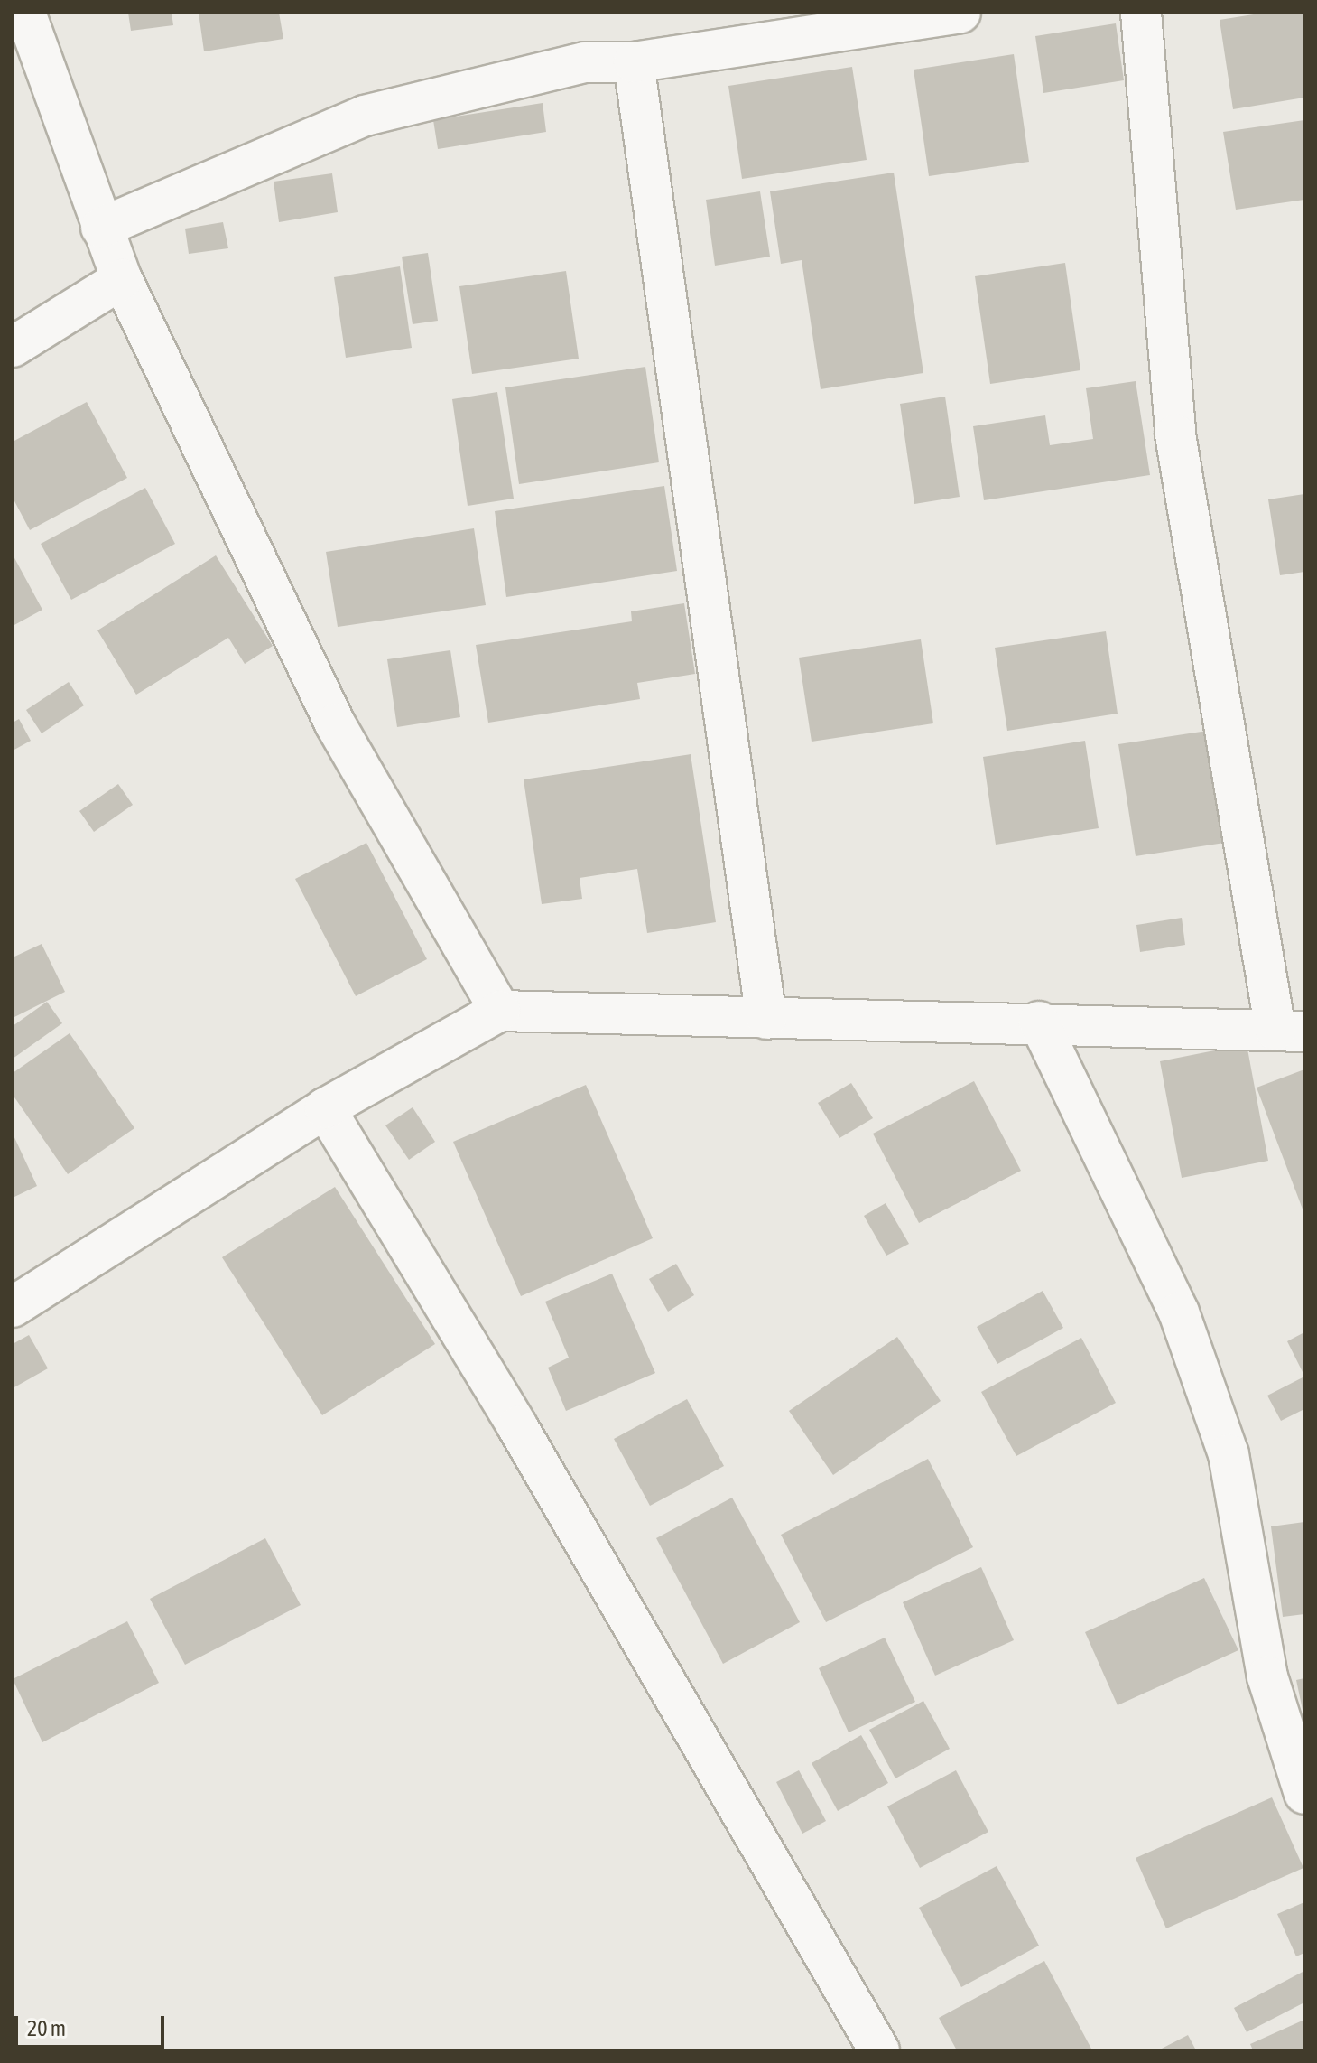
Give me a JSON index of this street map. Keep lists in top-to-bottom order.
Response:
{
  "scale_bar": "20 m"
}
